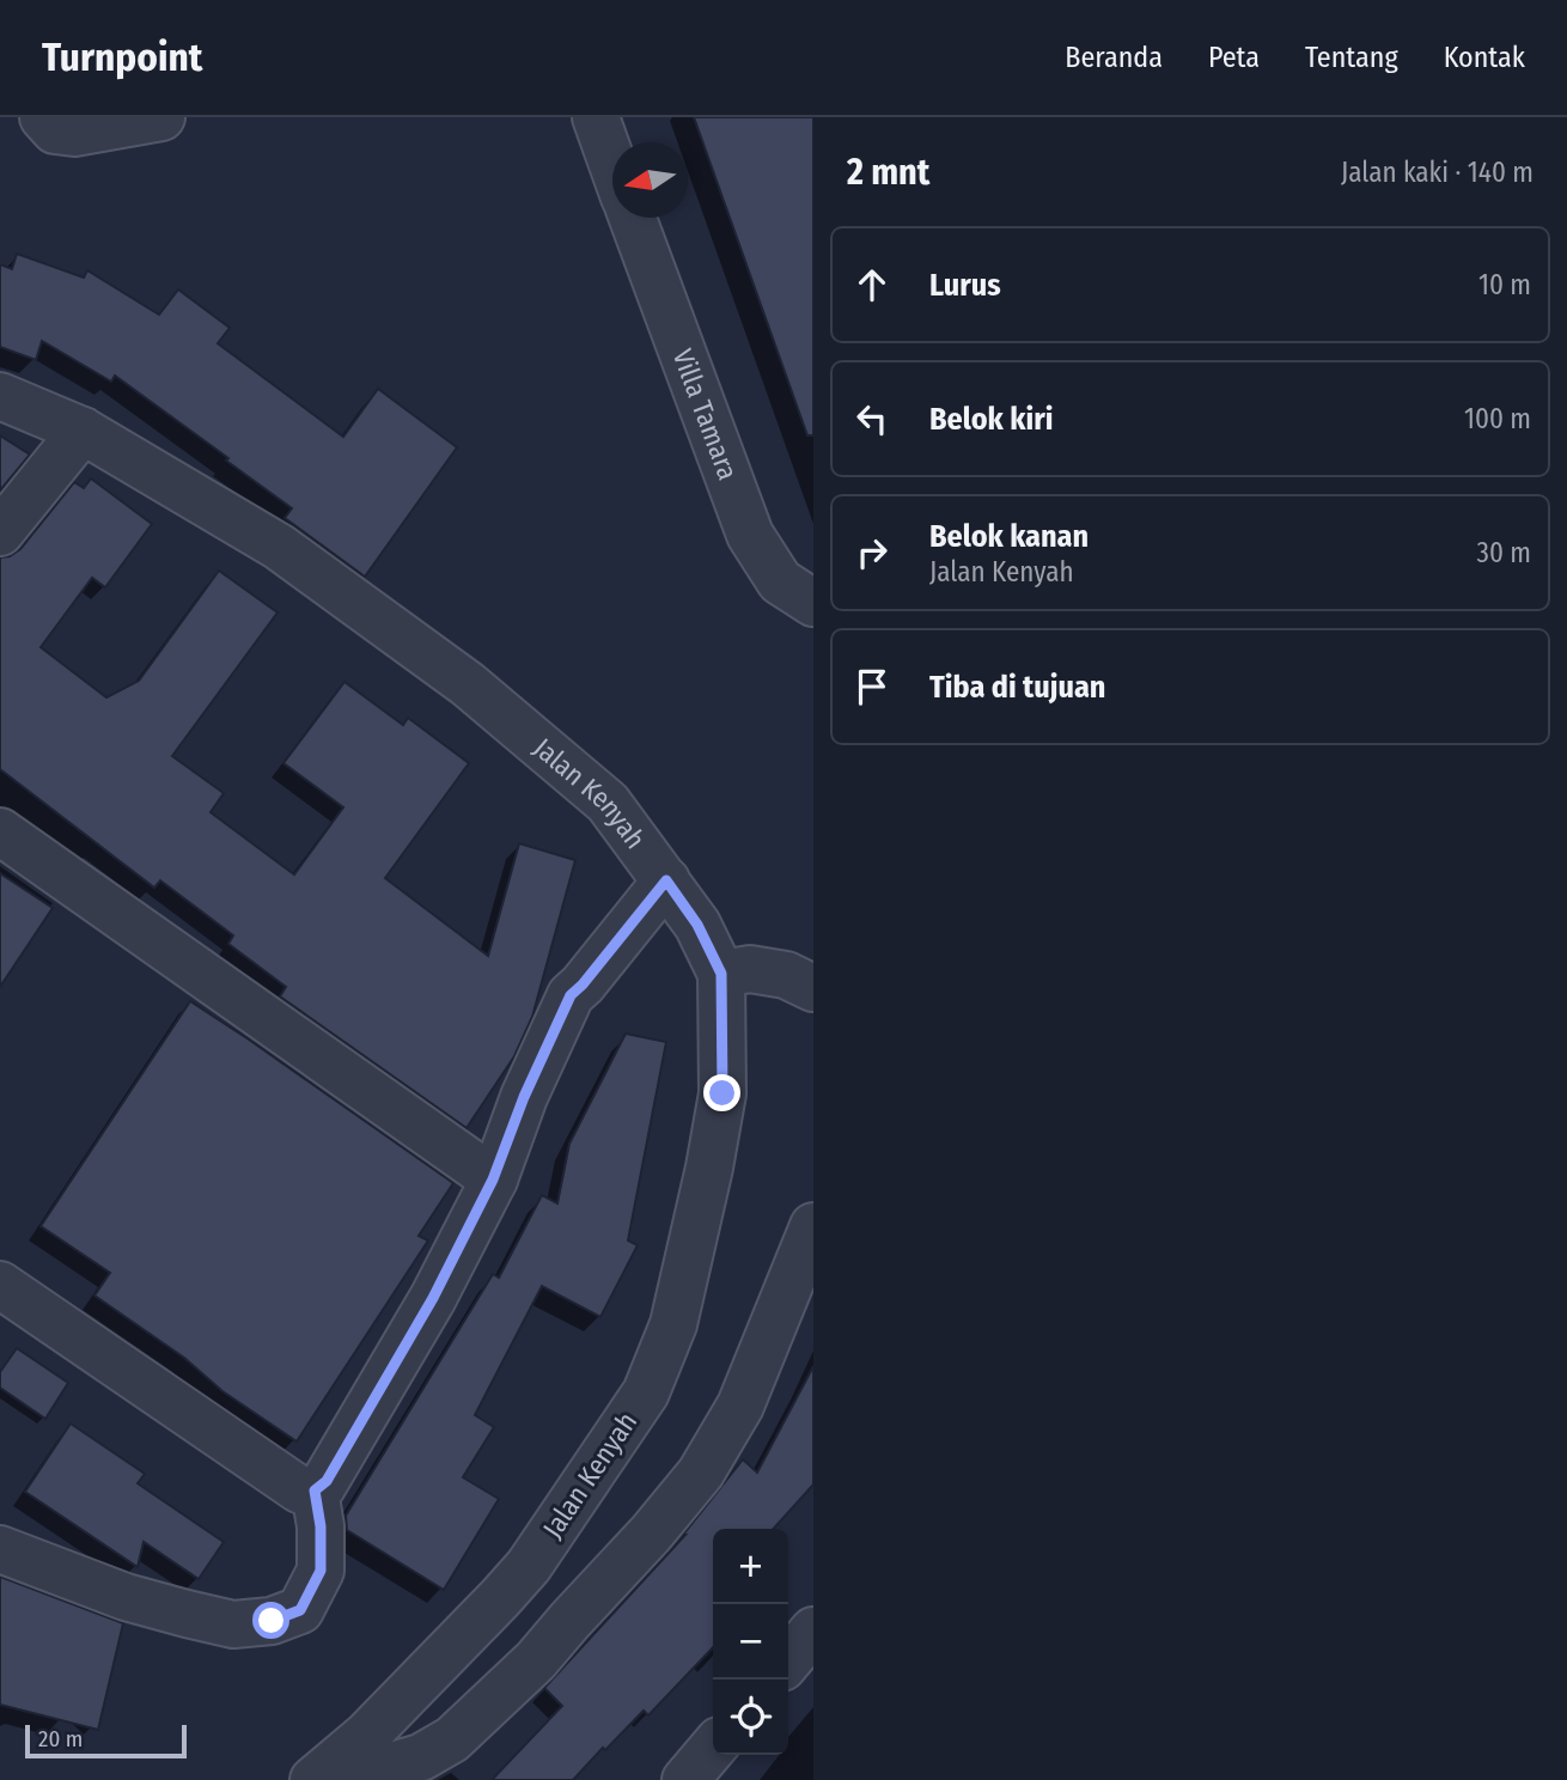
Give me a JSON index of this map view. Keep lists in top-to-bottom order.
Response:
{
  "streets": {
    "street": ["Villa Tamara", "Jalan Kenyah"]
  },
  "scale_bar": "20 m",
  "north": "left",
  "page": {
    "header": "Turnpoint",
    "nav": [
      "Beranda",
      "Peta",
      "Tentang",
      "Kontak"
    ],
    "heading": ["2 mnt", "Jalan kaki · 140 m"],
    "list": [
      ["Lurus", "10 m"],
      ["Belok kiri", "100 m"],
      ["Belok kanan", "Jalan Kenyah", "30 m"],
      "Tiba di tujuan"
    ],
    "map_buttons": ["+", "−"],
    "scale": "20 m"
  }
}
